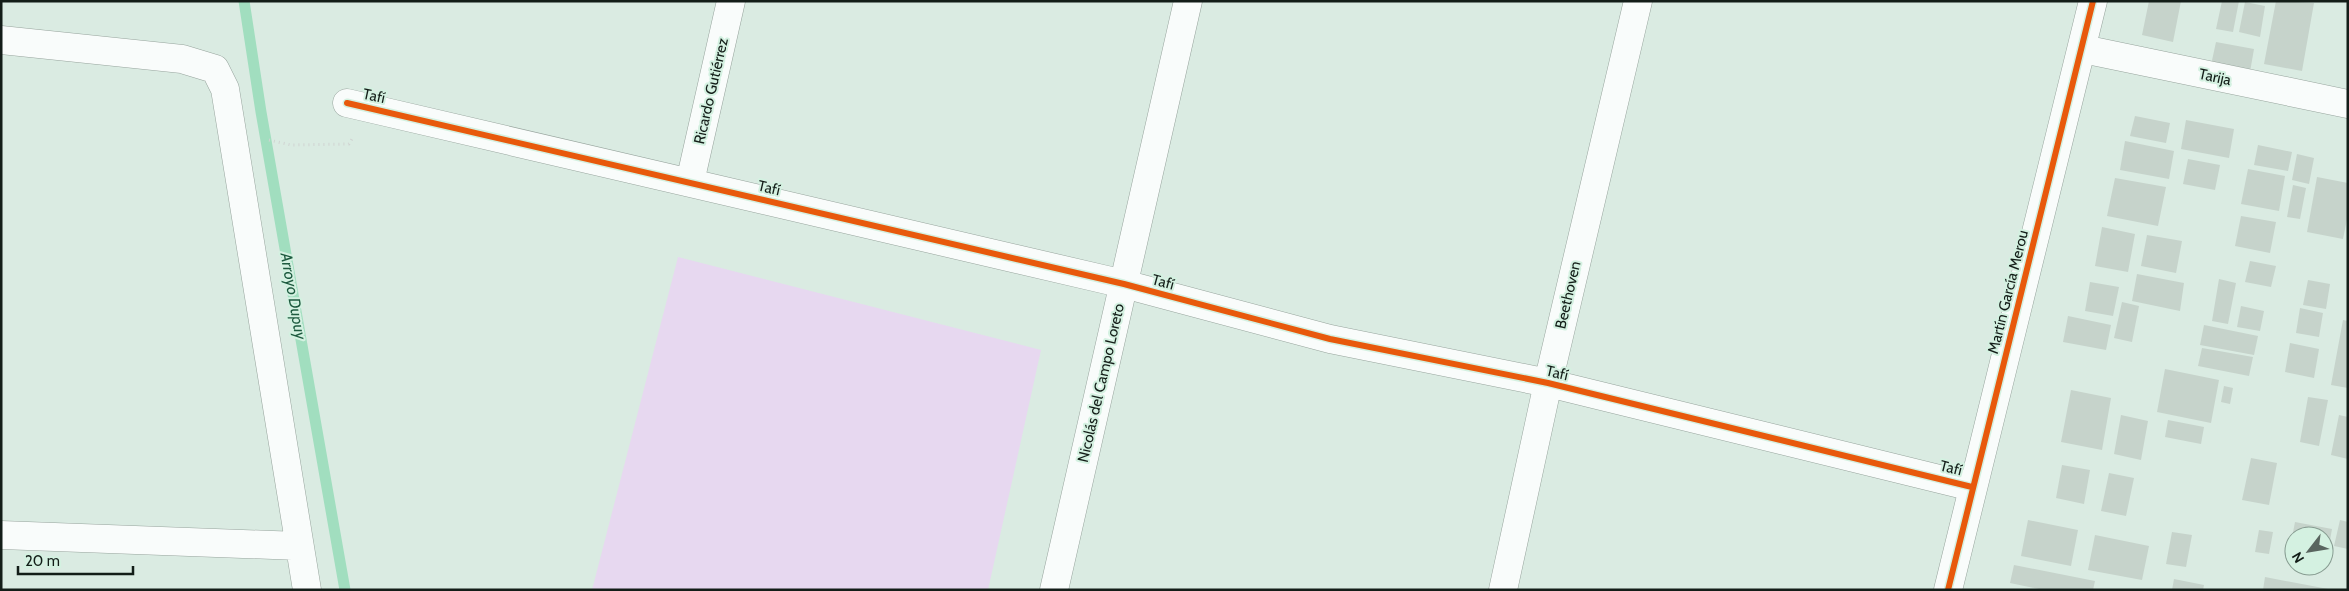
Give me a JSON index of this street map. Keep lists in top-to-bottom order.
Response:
{
  "streets": {
    "street": [
      "Tarija",
      "Ricardo Gutiérrez",
      "Tafí",
      "Martín García Merou",
      "Beethoven",
      "Nicolás del Campo Loreto"
    ]
  },
  "crossings": [
    ["Tarija", "Martín García Merou"],
    ["Ricardo Gutiérrez", "Tafí"],
    ["Tafí", "Martín García Merou"],
    ["Tafí", "Beethoven"],
    ["Tafí", "Nicolás del Campo Loreto"]
  ],
  "water": ["Arroyo Dupuy"],
  "scale_bar": "20 m",
  "north": "bottom left"
}
